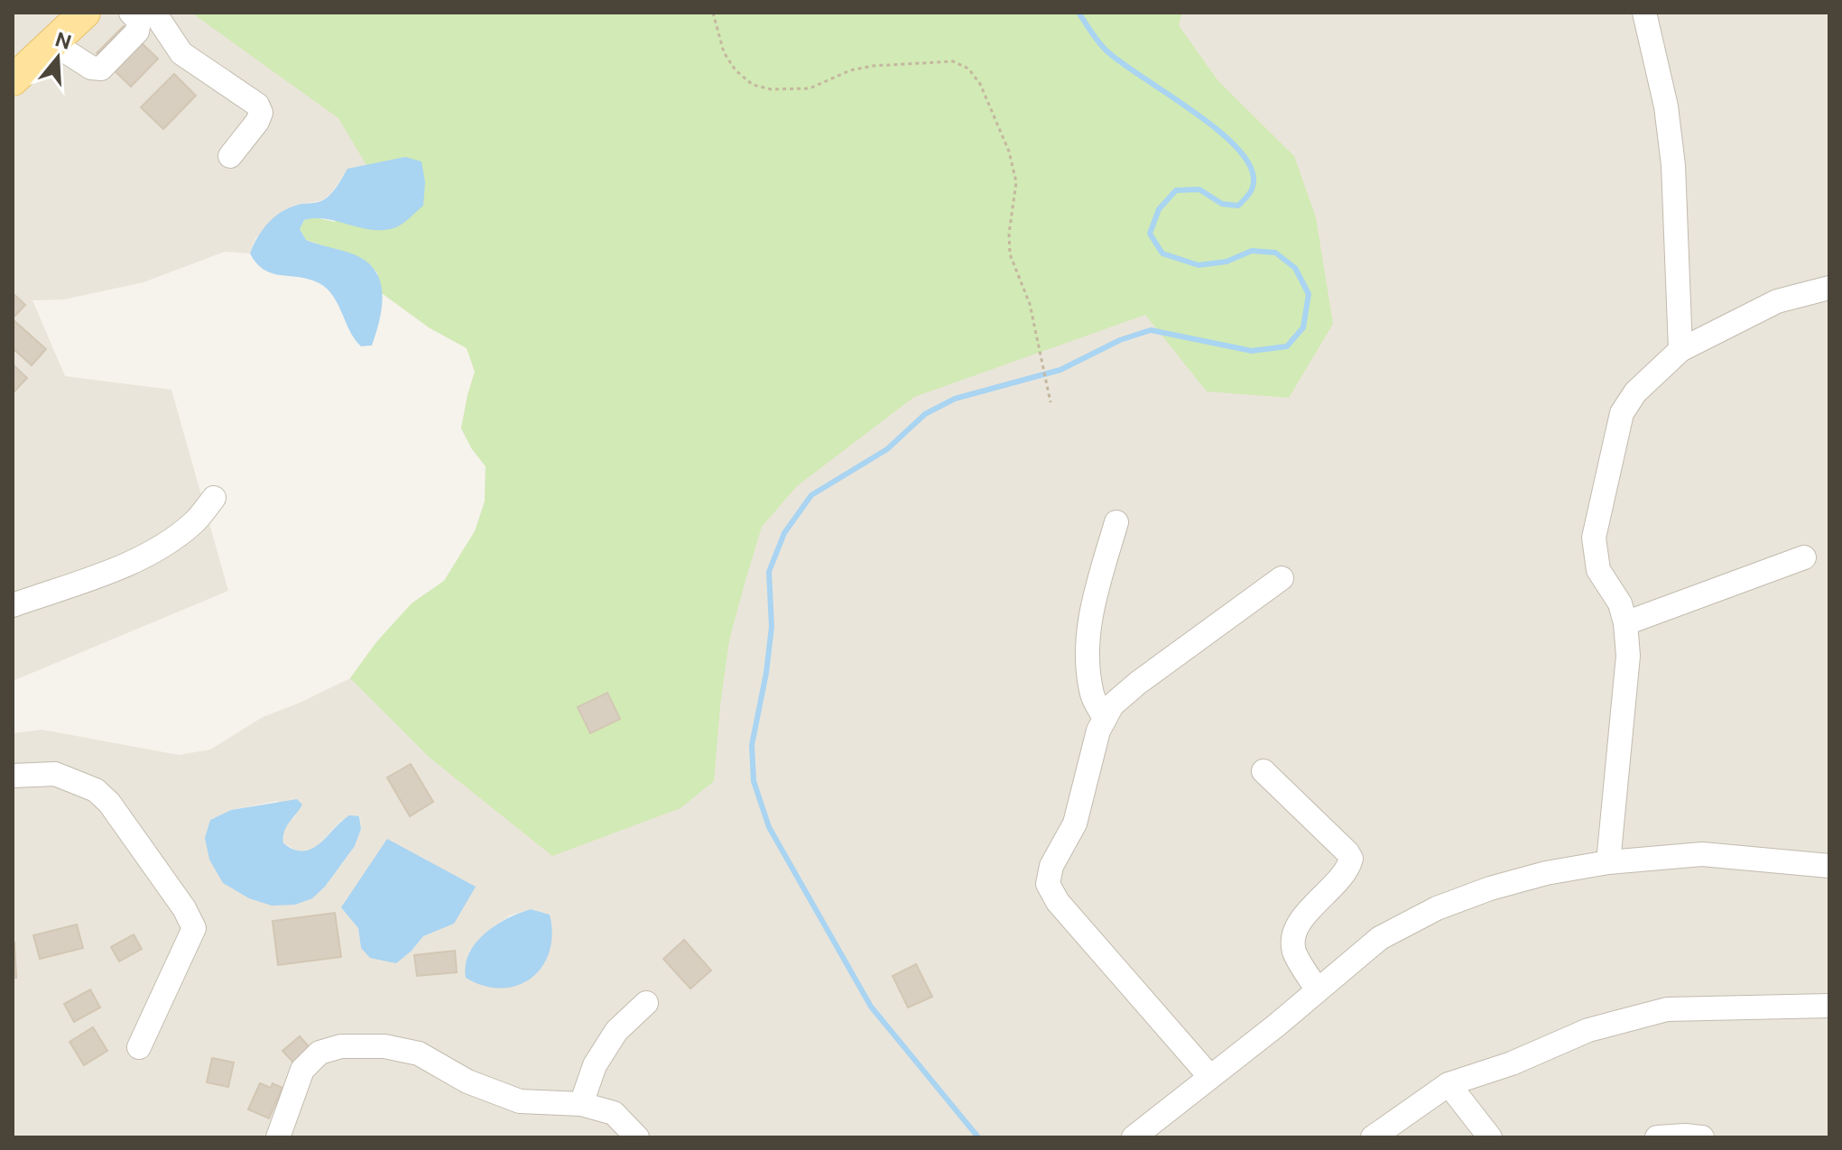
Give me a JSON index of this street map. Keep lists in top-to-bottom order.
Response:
{
  "north": "top"
}
